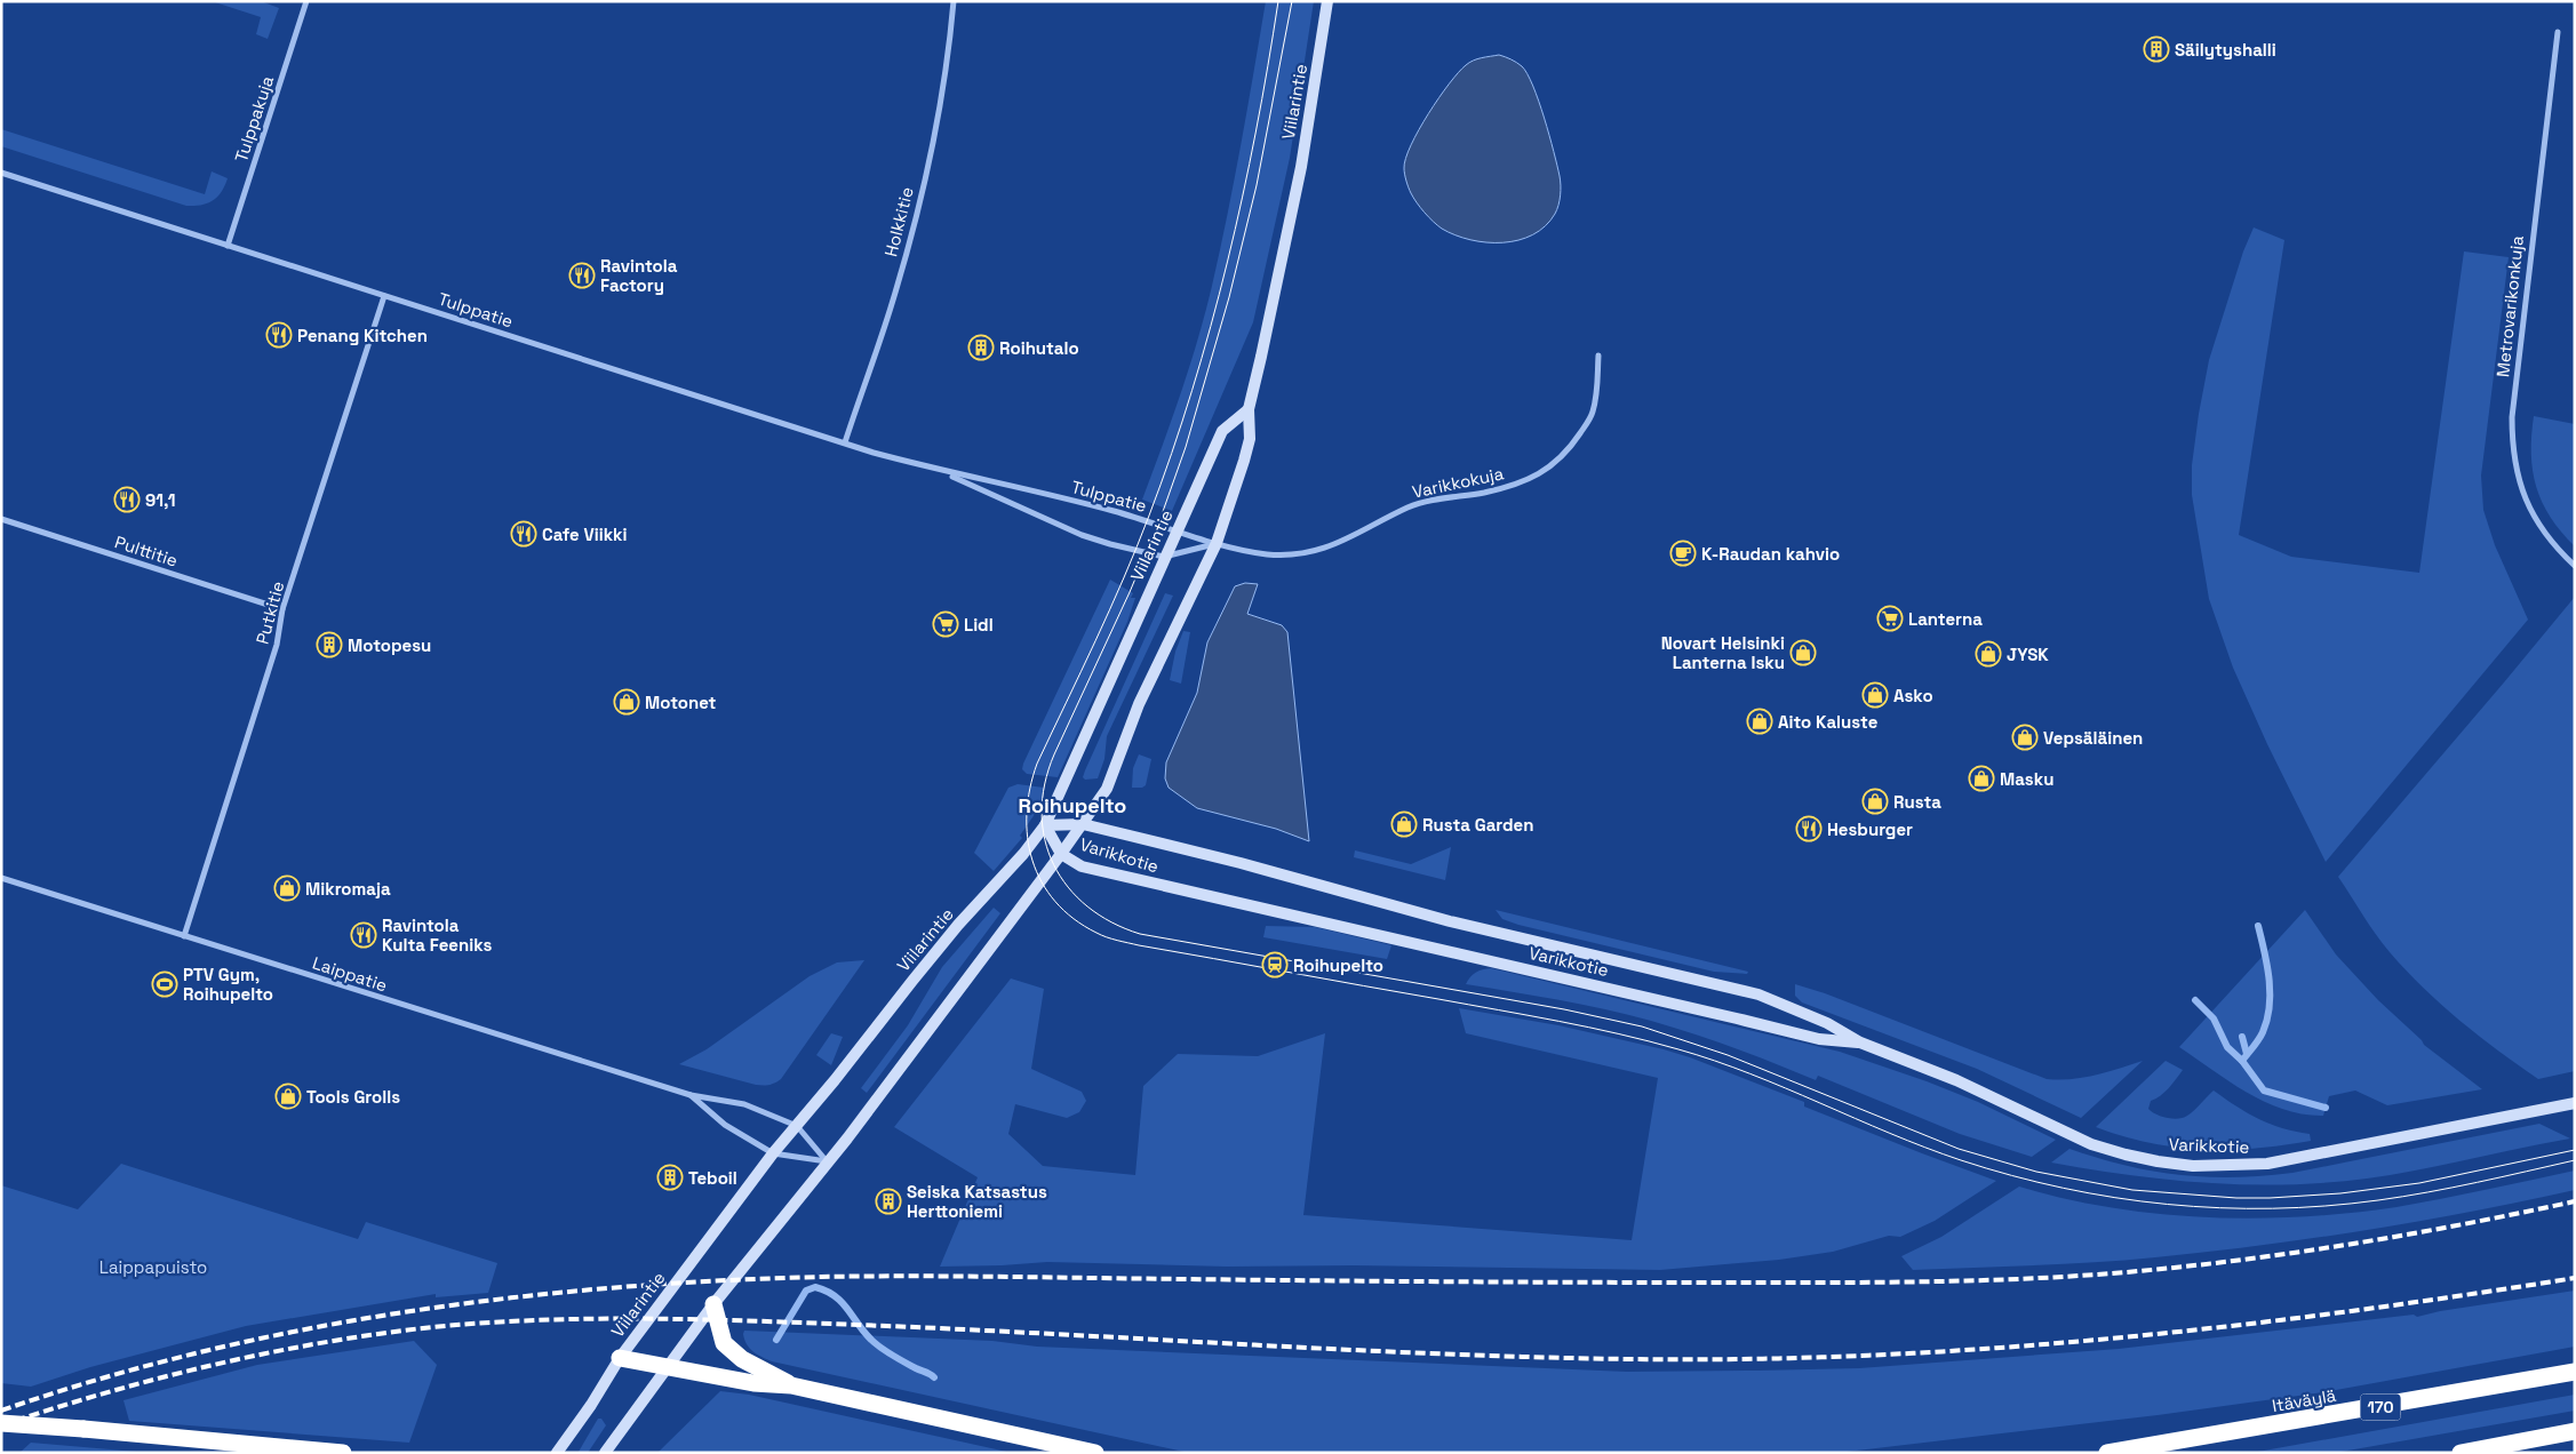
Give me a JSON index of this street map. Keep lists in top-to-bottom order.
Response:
{
  "streets": {
    "highway": ["Itäväylä", "170"],
    "main road": ["Viilarintie", "Varikkotie"],
    "street": [
      "Tulppakuja",
      "Holkkitie",
      "Metrovarikonkuja",
      "Tulppatie",
      "Varikkokuja",
      "Pulttitie",
      "Putkitie",
      "Laippatie"
    ]
  },
  "crossings": [
    ["Viilarintie", "Tulppatie"],
    ["Viilarintie", "Varikkokuja"],
    ["Viilarintie", "Varikkotie"],
    ["Viilarintie", "Laippatie"],
    ["Tulppakuja", "Tulppatie"],
    ["Holkkitie", "Tulppatie"],
    ["Tulppatie", "Varikkokuja"],
    ["Tulppatie", "Putkitie"],
    ["Pulttitie", "Putkitie"],
    ["Putkitie", "Laippatie"]
  ],
  "districts": ["Roihupelto"],
  "parks": ["Laippapuisto"],
  "places": {
    "building": [
      "Säilytyshalli",
      "Roihutalo",
      "Motopesu",
      "Teboil",
      "Seiska Katsastus Herttoniemi"
    ],
    "restaurant": [
      "Ravintola Factory",
      "Penang Kitchen",
      "91,1",
      "Cafe Viikki",
      "Hesburger",
      "Ravintola Kulta Feeniks"
    ],
    "cafe": ["K-Raudan kahvio"],
    "supermarket": ["Lanterna", "Lidl"],
    "shop": [
      "Novart Helsinki Lanterna Isku",
      "JYSK",
      "Asko",
      "Motonet",
      "Aito Kaluste",
      "Vepsäläinen",
      "Masku",
      "Rusta",
      "Rusta Garden",
      "Mikromaja",
      "Tools Grolls"
    ],
    "station": ["Roihupelto"],
    "sports": ["PTV Gym, Roihupelto"]
  }
}
